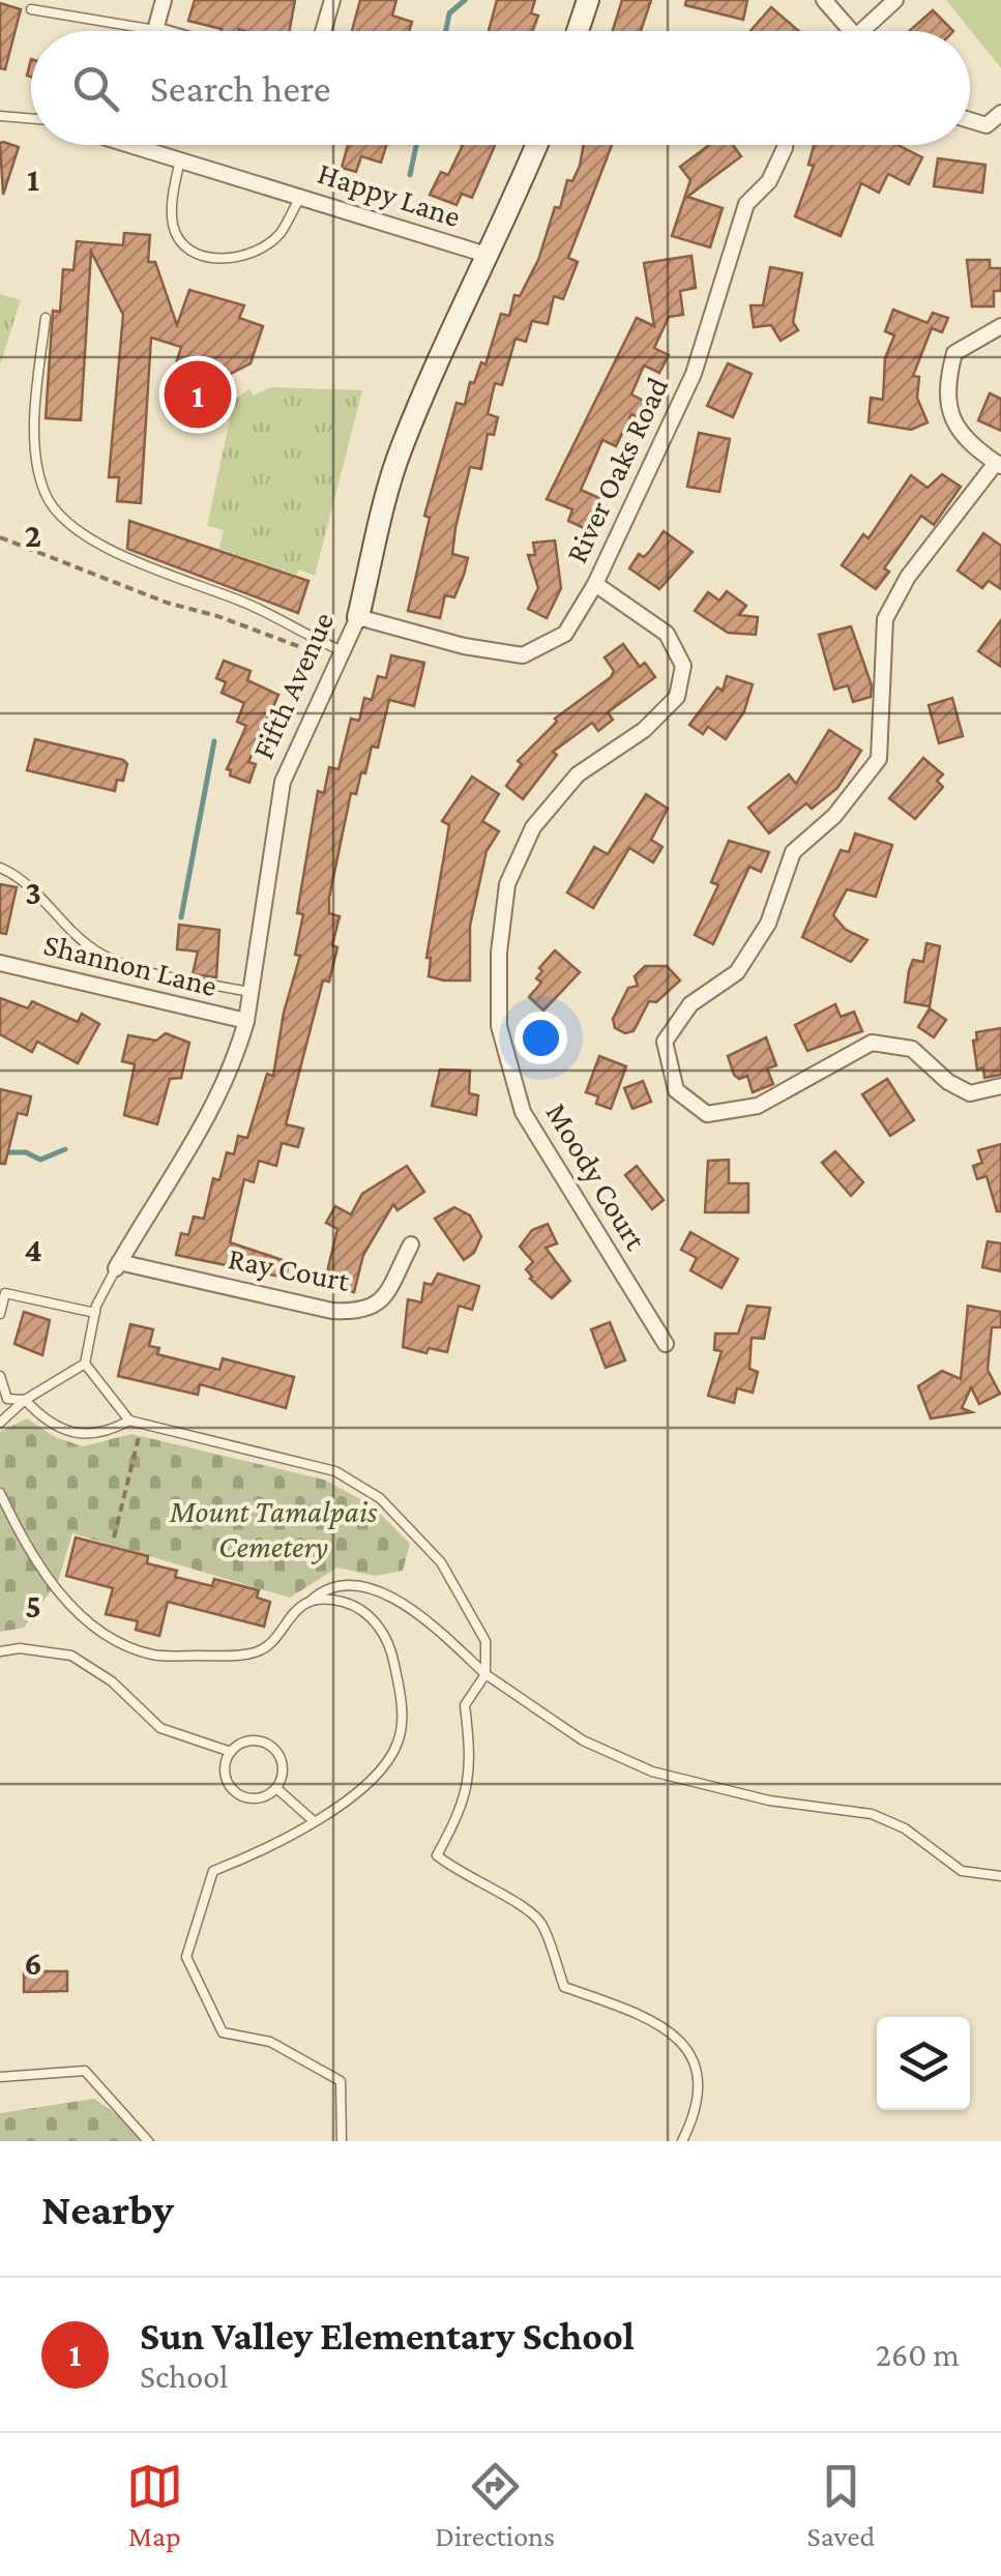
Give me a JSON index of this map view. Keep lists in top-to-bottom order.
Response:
{
  "streets": {
    "street": [
      "Happy Lane",
      "River Oaks Road",
      "Fifth Avenue",
      "Shannon Lane",
      "Moody Court",
      "Ray Court"
    ]
  },
  "crossings": [
    ["Happy Lane", "Fifth Avenue"],
    ["River Oaks Road", "Fifth Avenue"],
    ["River Oaks Road", "Moody Court"],
    ["Fifth Avenue", "Shannon Lane"],
    ["Fifth Avenue", "Ray Court"]
  ],
  "parks": ["Mount Tamalpais Cemetery"],
  "page": {
    "search": "Search here",
    "pins": "1",
    "heading": "Nearby",
    "list": [
      {
        "mark": "1",
        "name": "Sun Valley Elementary School",
        "note": "School",
        "value": "260 m"
      }
    ],
    "nav": ["Map", "Directions", "Saved"]
  },
  "grid": {
    "rows": [
      "1",
      "2",
      "3",
      "4",
      "5",
      "6"
    ]
  }
}
